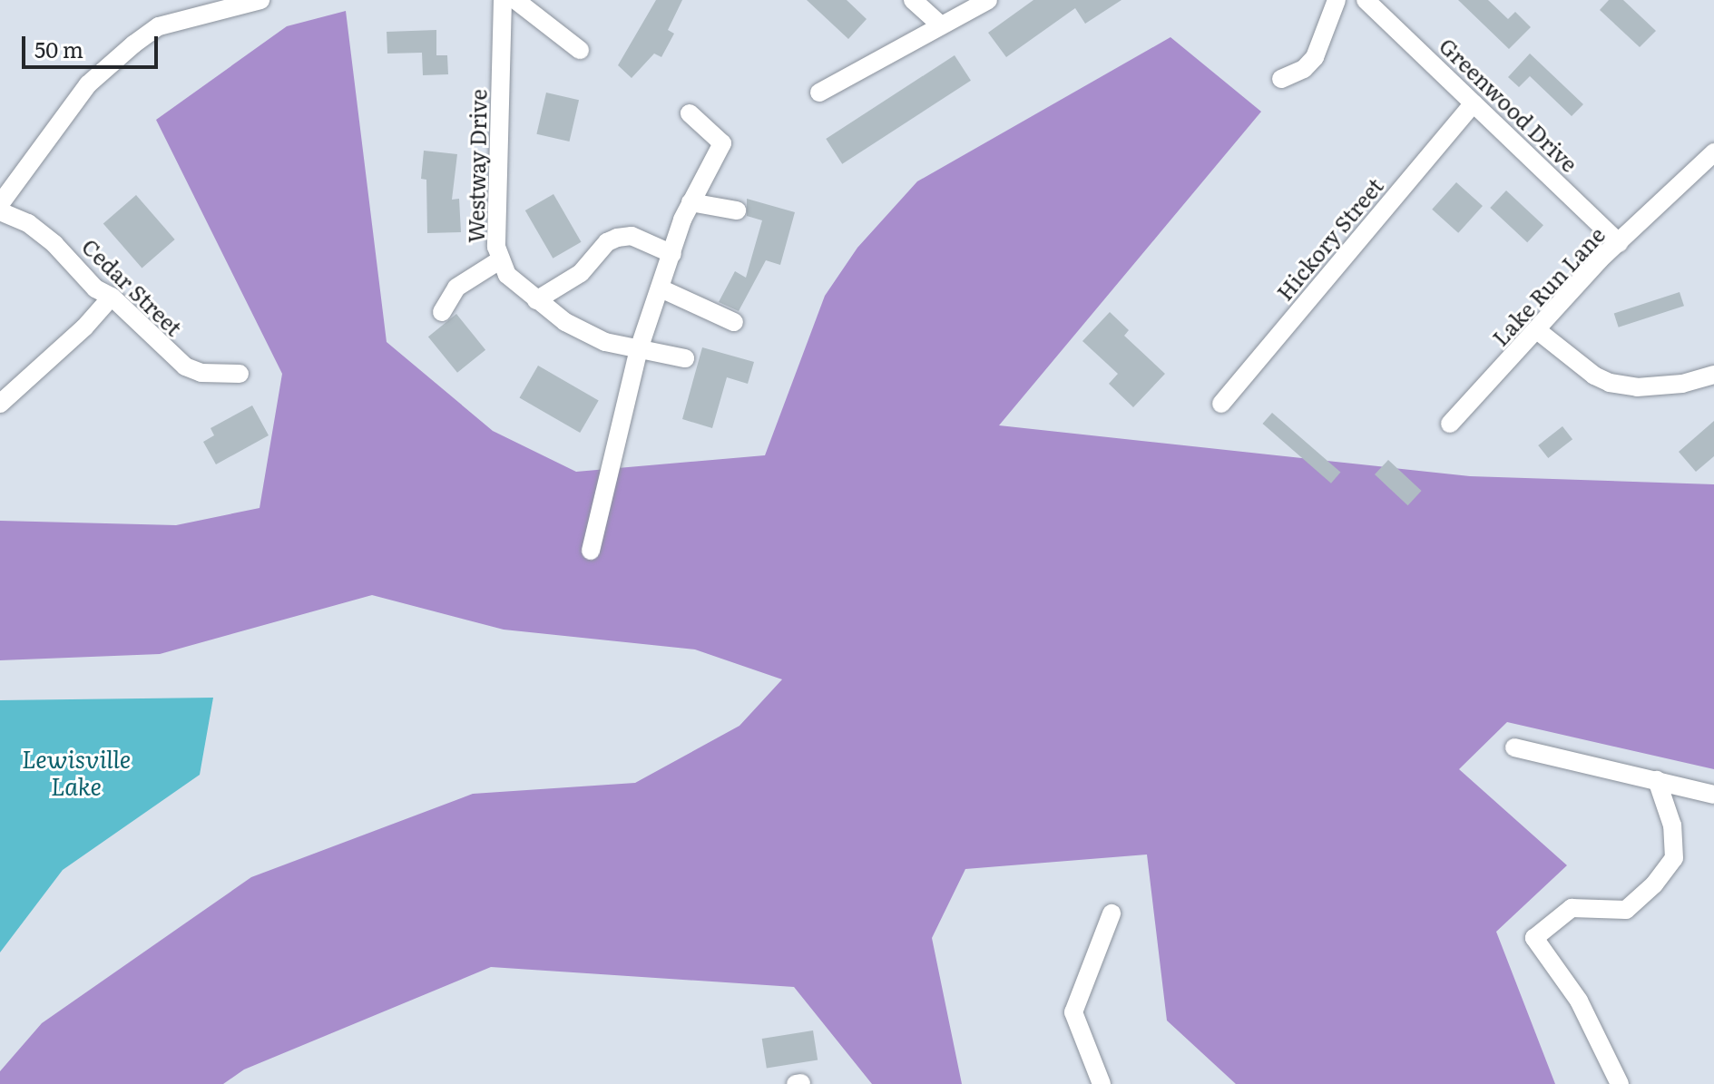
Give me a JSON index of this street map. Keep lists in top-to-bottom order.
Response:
{
  "streets": {
    "street": [
      "Greenwood Drive",
      "Westway Drive",
      "Hickory Street",
      "Lake Run Lane",
      "Cedar Street"
    ]
  },
  "crossings": [
    ["Greenwood Drive", "Hickory Street"],
    ["Greenwood Drive", "Lake Run Lane"]
  ],
  "water": ["Lewisville Lake"],
  "scale_bar": "50 m"
}
